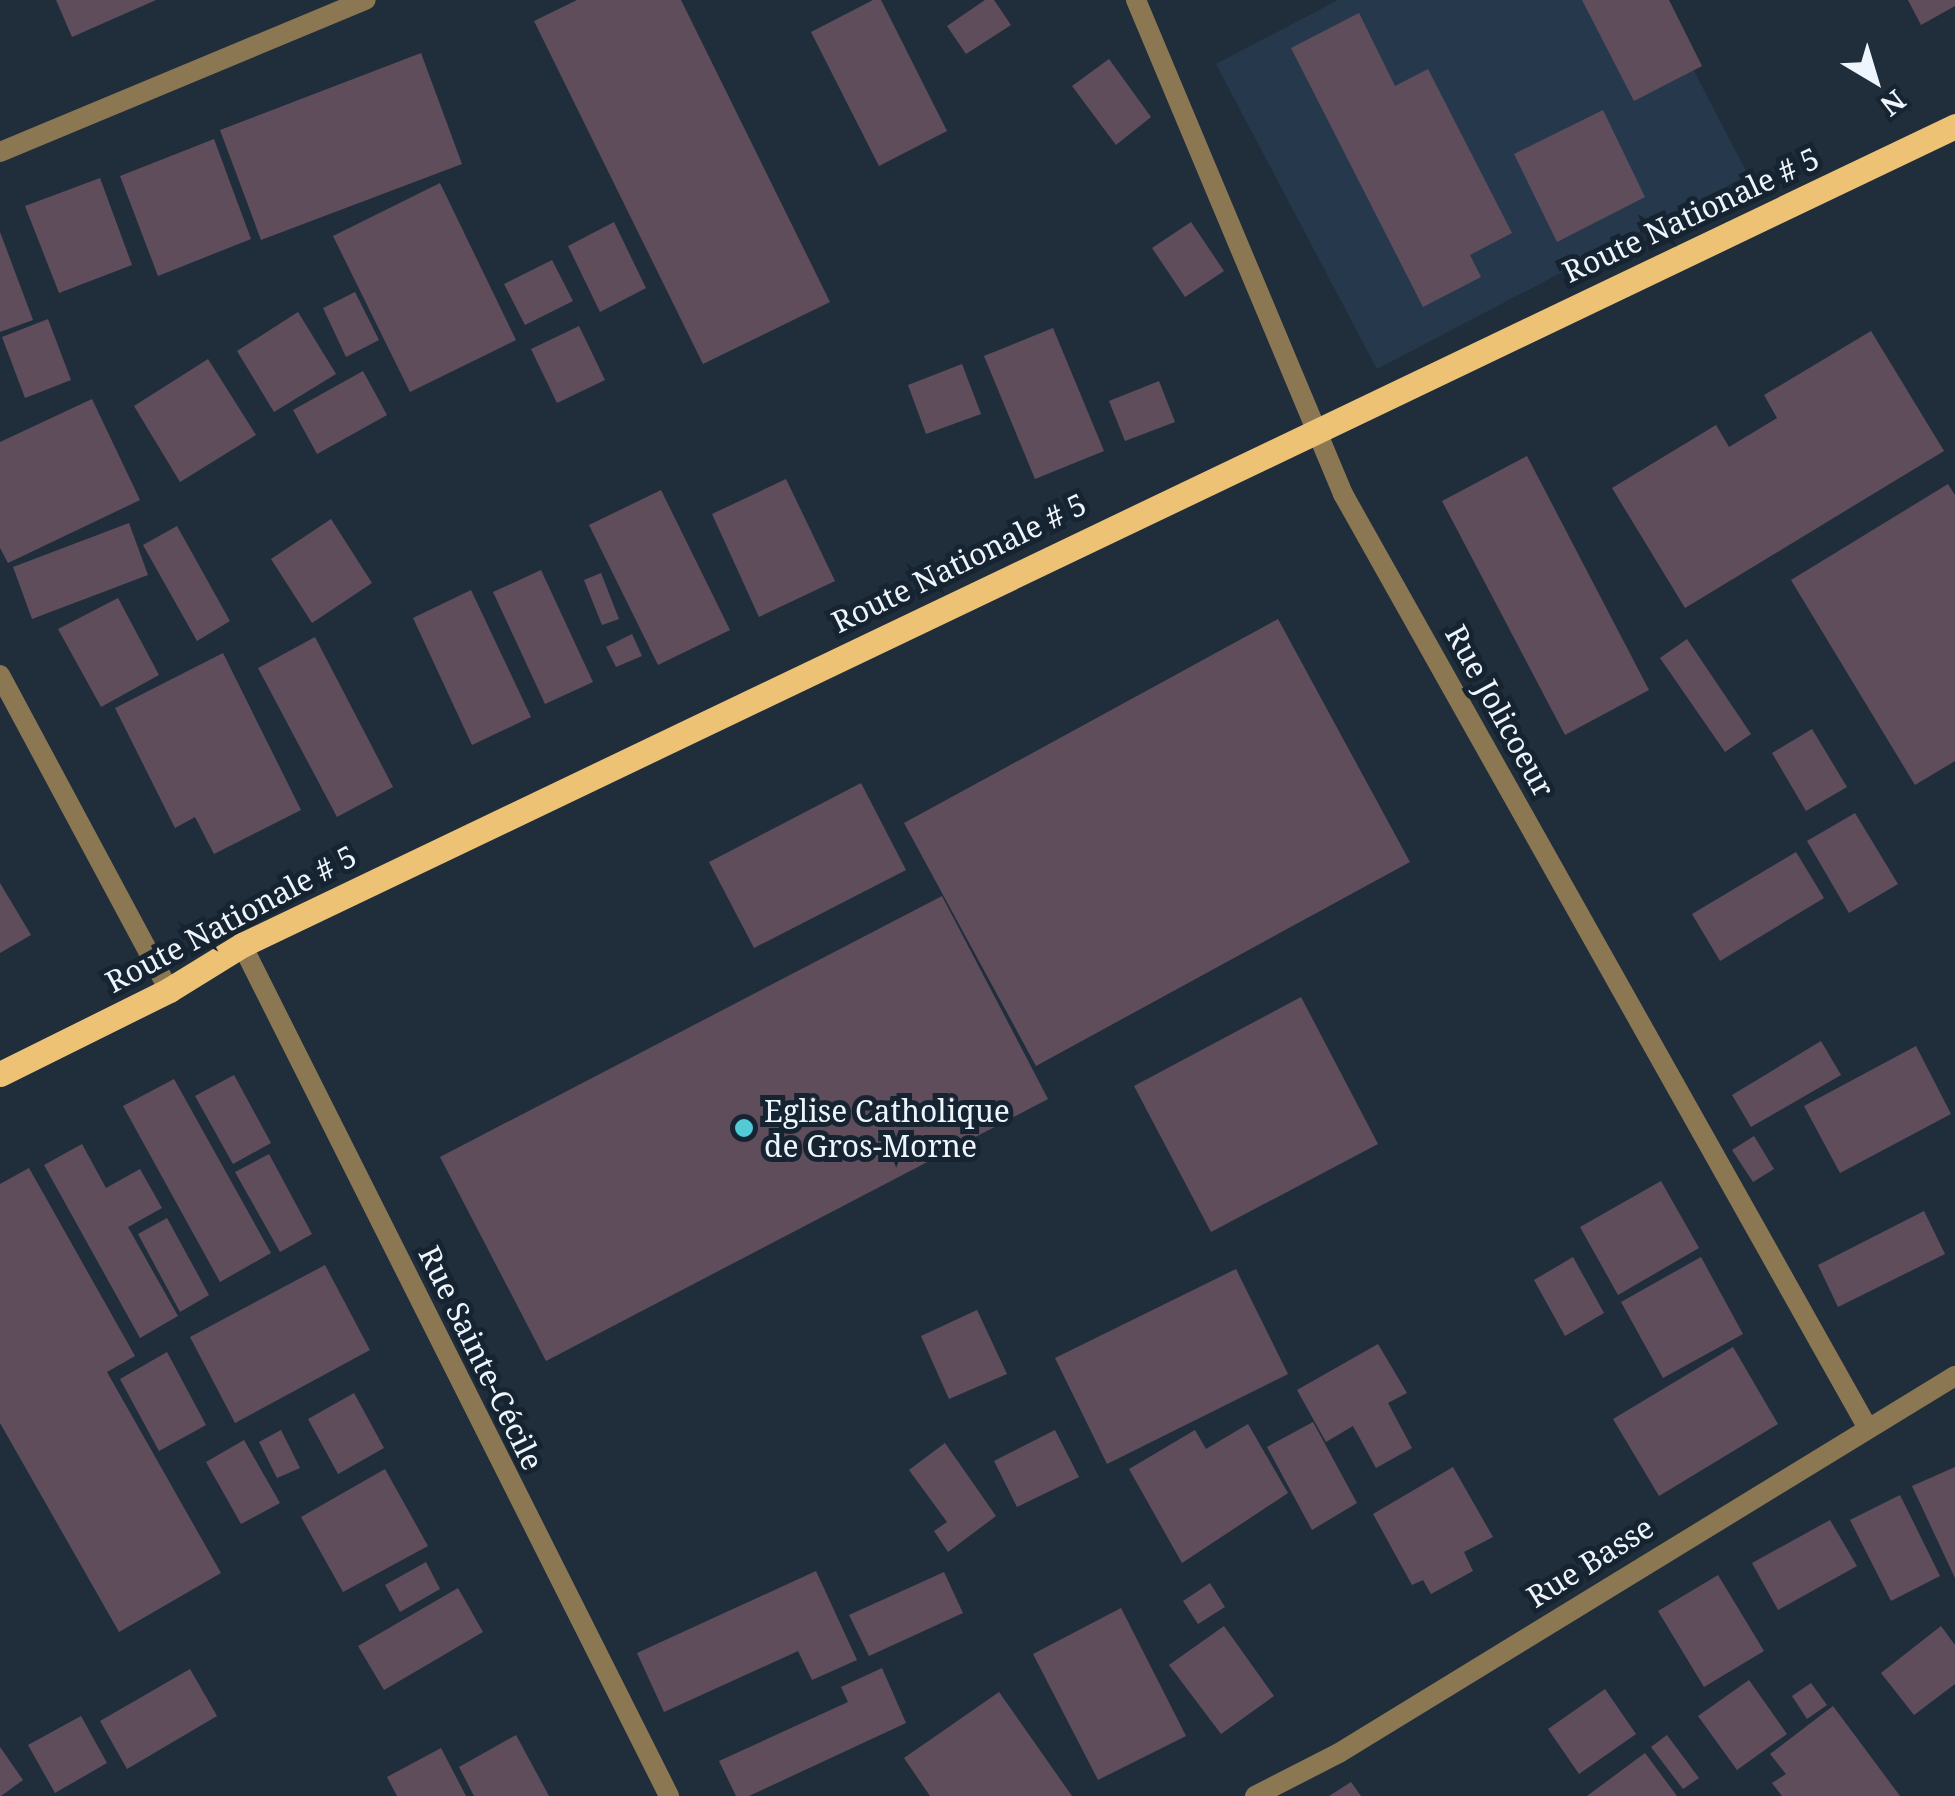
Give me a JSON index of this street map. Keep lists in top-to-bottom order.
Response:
{
  "streets": {
    "main road": ["Route Nationale # 5"],
    "street": ["Rue Jolicoeur", "Rue Sainte-Cécile", "Rue Basse"]
  },
  "crossings": [
    ["Route Nationale # 5", "Rue Jolicoeur"],
    ["Route Nationale # 5", "Rue Sainte-Cécile"],
    ["Rue Jolicoeur", "Rue Basse"]
  ],
  "places": ["Eglise Catholique de Gros-Morne"],
  "north": "bottom right"
}
